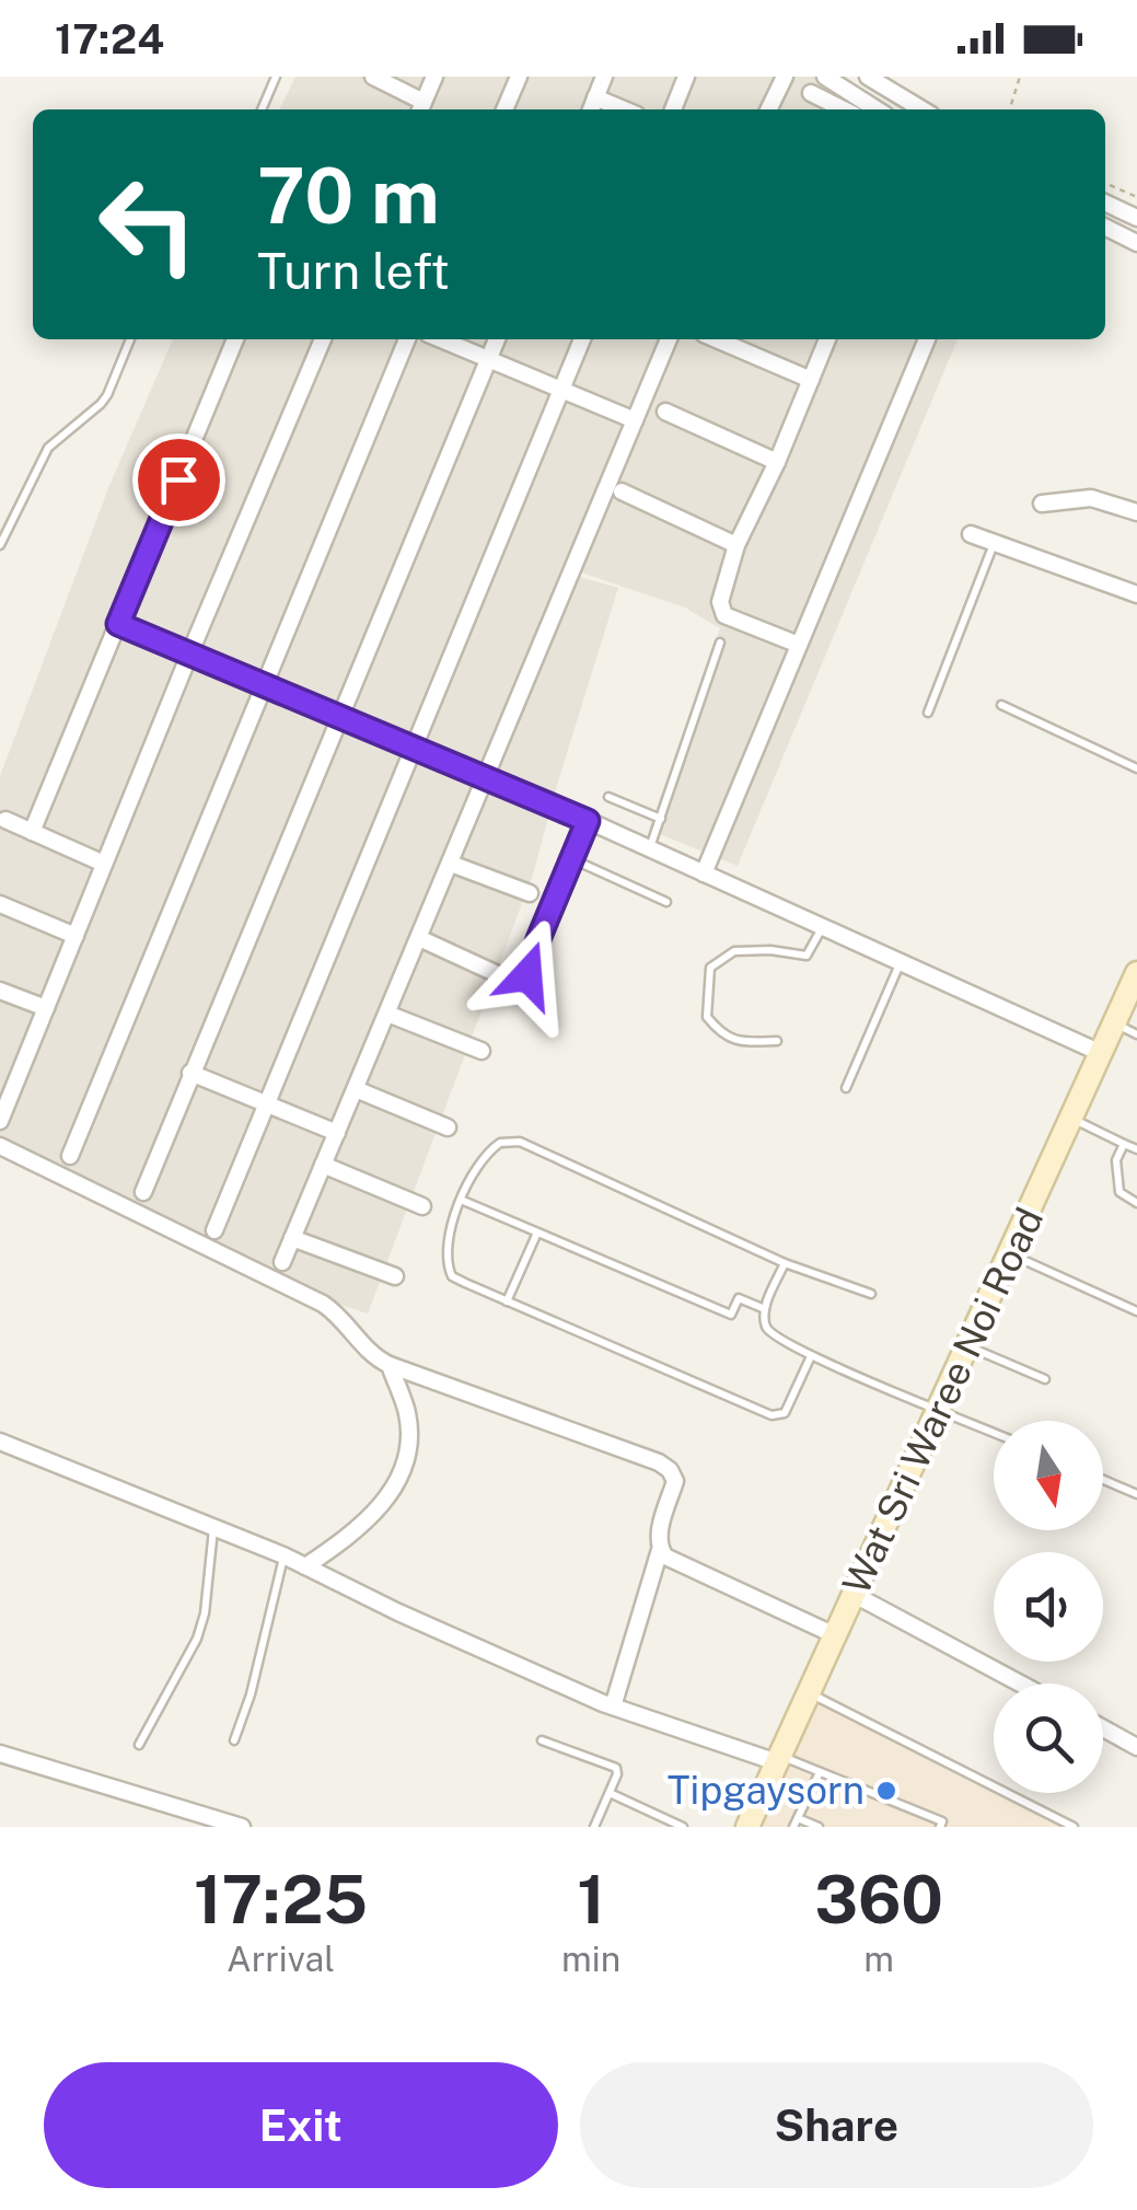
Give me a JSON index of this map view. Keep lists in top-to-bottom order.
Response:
{
  "streets": {
    "main road": ["Wat Sri Waree Noi Road"]
  },
  "places": ["Tipgaysorn"],
  "north": "bottom",
  "page": {
    "status": "17:24",
    "turn": ["70 m", "Turn left"],
    "eta": [
      "17:25",
      "Arrival",
      "1",
      "min",
      "360",
      "m"
    ],
    "buttons": ["Exit", "Share"]
  }
}
